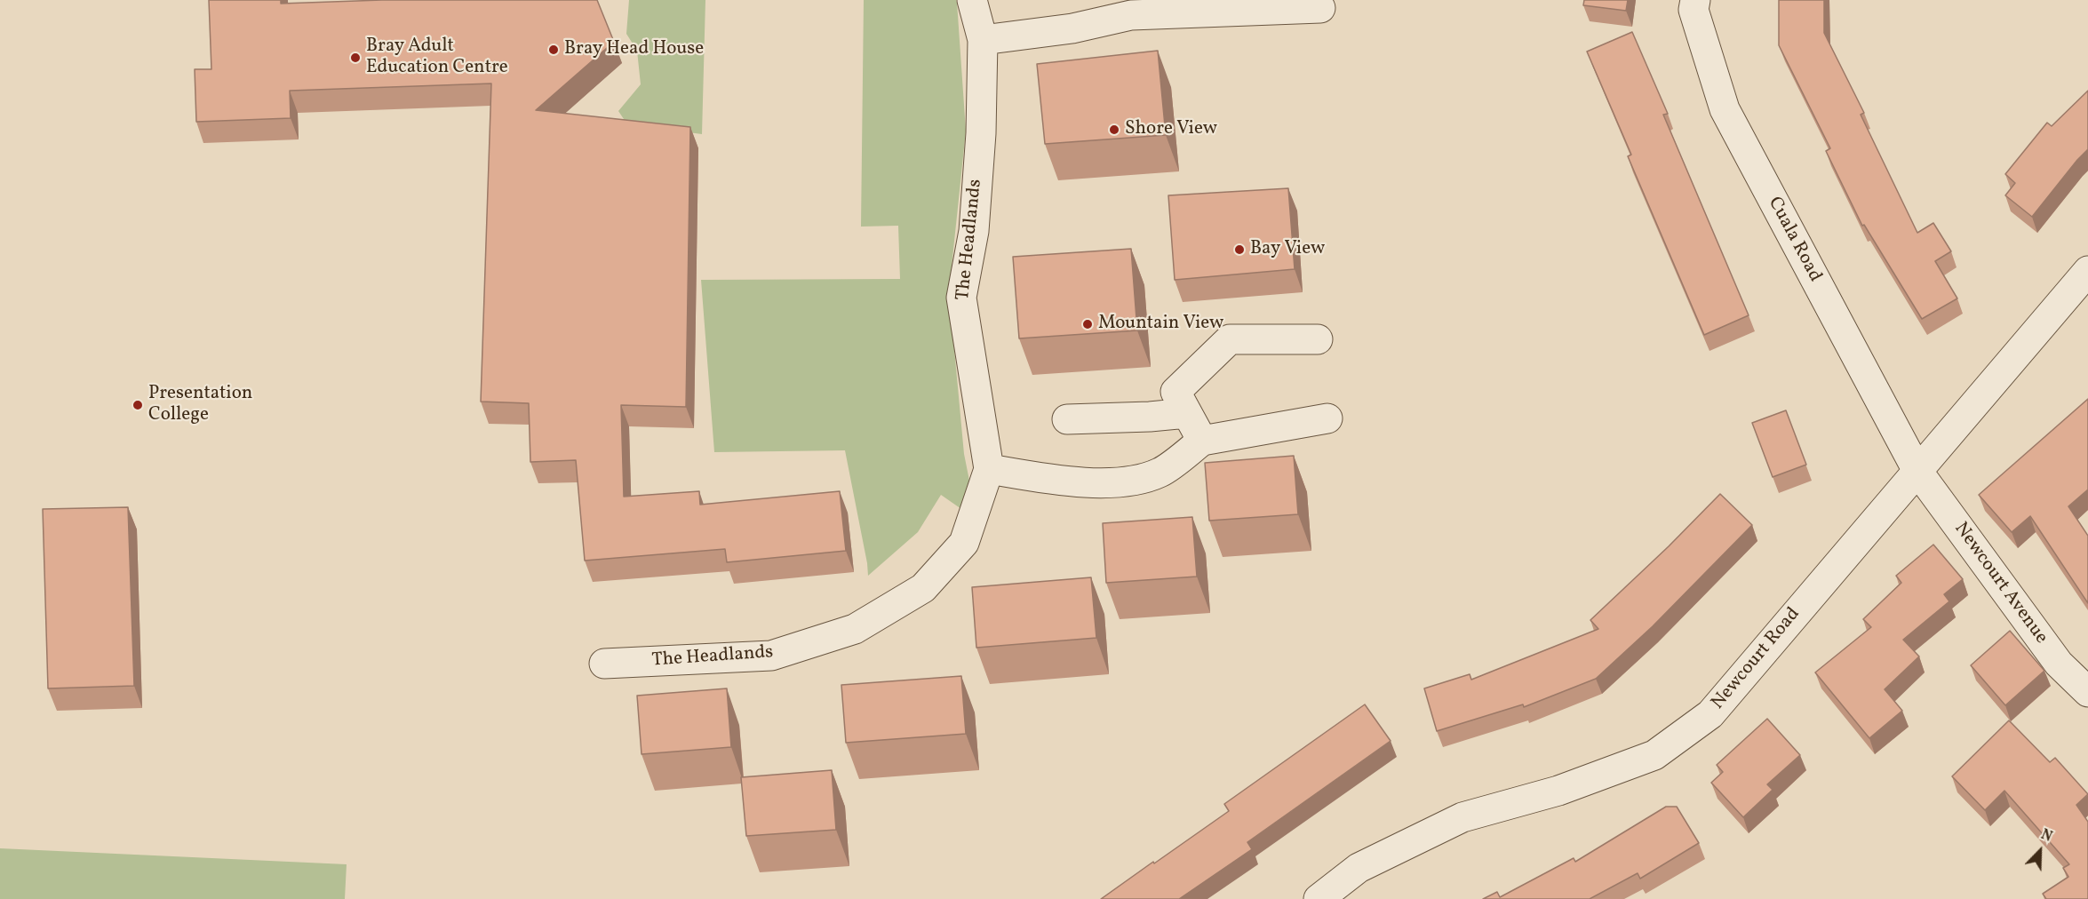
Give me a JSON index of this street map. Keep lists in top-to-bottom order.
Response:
{
  "streets": {
    "street": [
      "The Headlands",
      "Cuala Road",
      "Newcourt Avenue",
      "Newcourt Road"
    ]
  },
  "crossings": [
    ["Cuala Road", "Newcourt Avenue"],
    ["Cuala Road", "Newcourt Road"],
    ["Newcourt Avenue", "Newcourt Road"]
  ],
  "places": [
    "Bray Head House",
    "Bray Adult Education Centre",
    "Shore View",
    "Bay View",
    "Mountain View",
    "Presentation College"
  ],
  "north": "top right"
}
